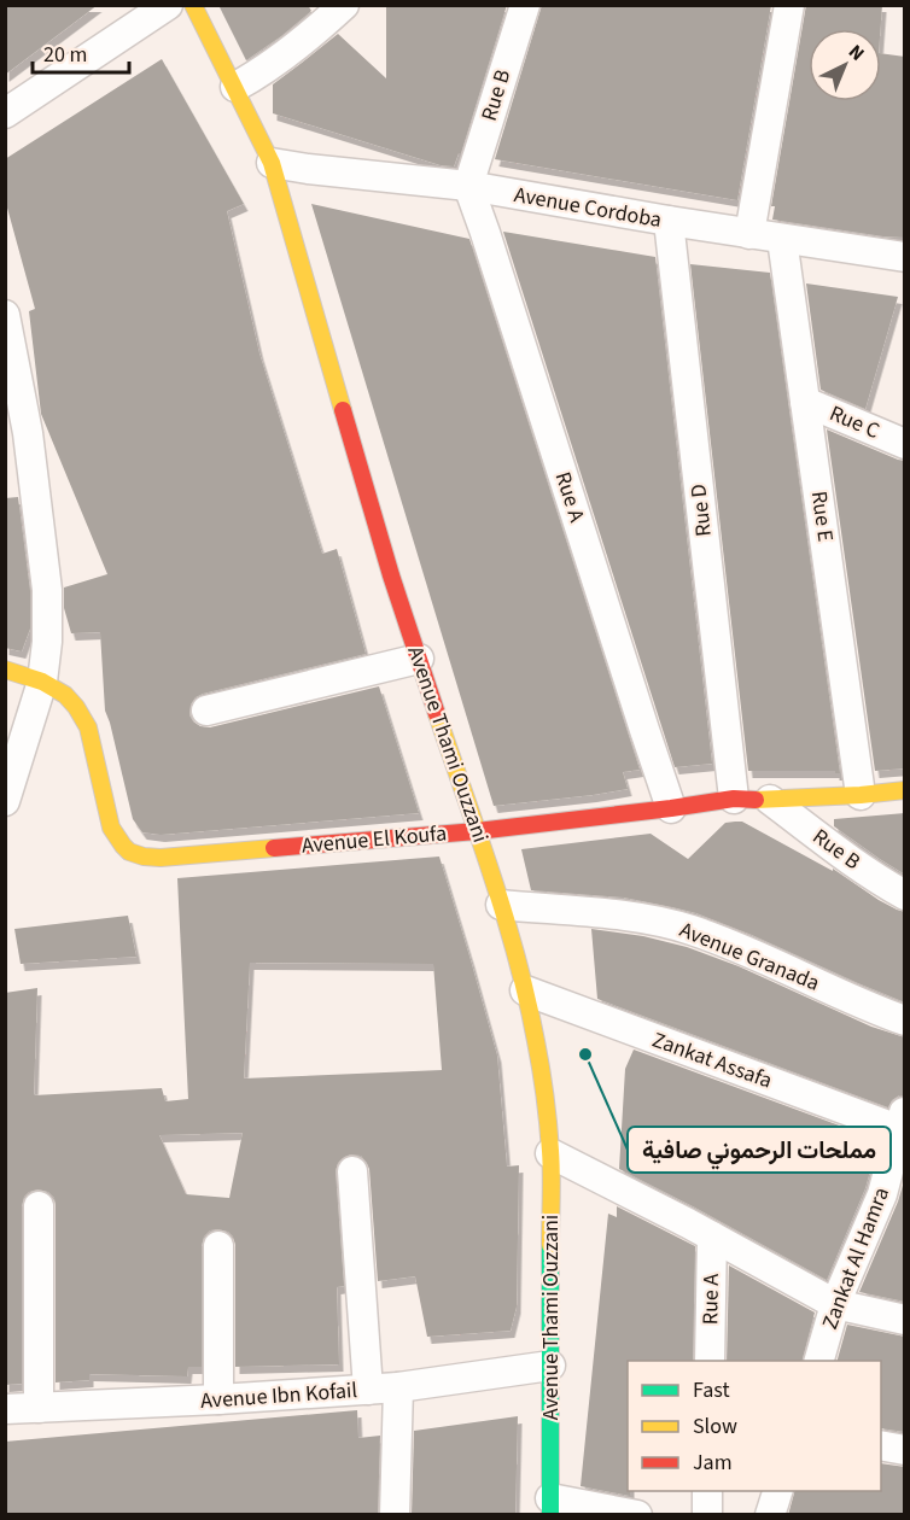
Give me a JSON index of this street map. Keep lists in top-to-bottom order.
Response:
{
  "streets": {
    "street": [
      "Rue B",
      "Avenue Cordoba",
      "Rue C",
      "Rue A",
      "Rue D",
      "Rue E",
      "Avenue Thami Ouzzani",
      "Avenue El Koufa",
      "Avenue Granada",
      "Zankat Assafa",
      "Zankat Al Hamra",
      "Avenue Ibn Kofail"
    ]
  },
  "crossings": [
    ["Rue B", "Avenue Cordoba"],
    ["Rue B", "Rue A"],
    ["Rue B", "Avenue El Koufa"],
    ["Avenue Cordoba", "Rue A"],
    ["Avenue Cordoba", "Rue D"],
    ["Avenue Cordoba", "Rue E"],
    ["Avenue Cordoba", "Avenue Thami Ouzzani"],
    ["Rue C", "Rue E"],
    ["Rue A", "Avenue El Koufa"],
    ["Rue D", "Avenue El Koufa"],
    ["Rue E", "Avenue El Koufa"],
    ["Avenue Thami Ouzzani", "Avenue El Koufa"],
    ["Avenue Thami Ouzzani", "Avenue Granada"],
    ["Avenue Thami Ouzzani", "Zankat Assafa"],
    ["Avenue Thami Ouzzani", "Avenue Ibn Kofail"],
    ["Zankat Assafa", "Zankat Al Hamra"]
  ],
  "places": ["مملحات الرحموني صافية"],
  "legend": ["Fast", "Slow", "Jam"],
  "scale_bar": "20 m",
  "north": "top right"
}
